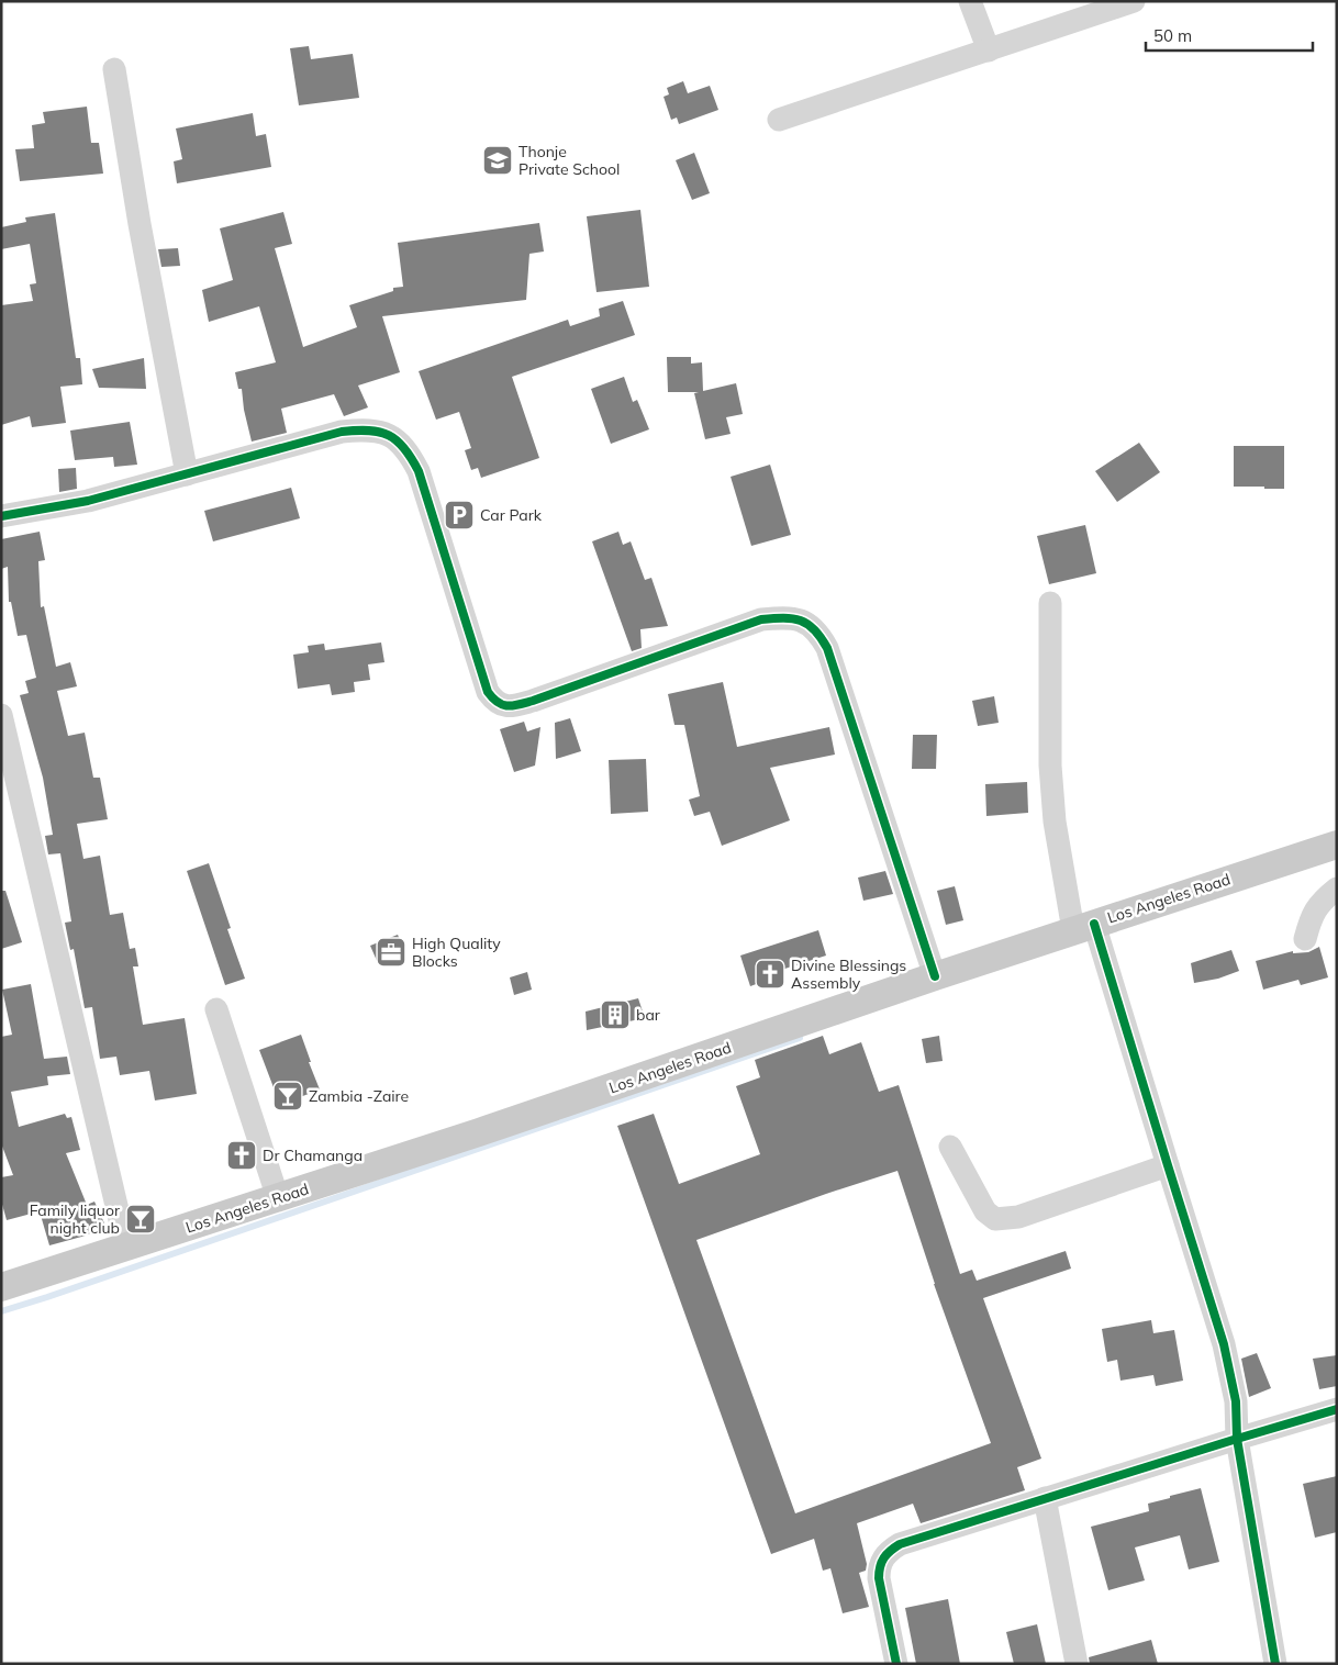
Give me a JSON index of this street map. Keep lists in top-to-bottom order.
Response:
{
  "streets": {
    "main road": ["Los Angeles Road"]
  },
  "places": {
    "school or university": ["Thonje Private School"],
    "parking": ["Car Park"],
    "office": ["High Quality Blocks"],
    "church": ["Divine Blessings Assembly", "Dr Chamanga"],
    "building": ["bar"],
    "bar": ["Zambia -Zaire", "Family liquor night club"]
  },
  "scale_bar": "50 m"
}
